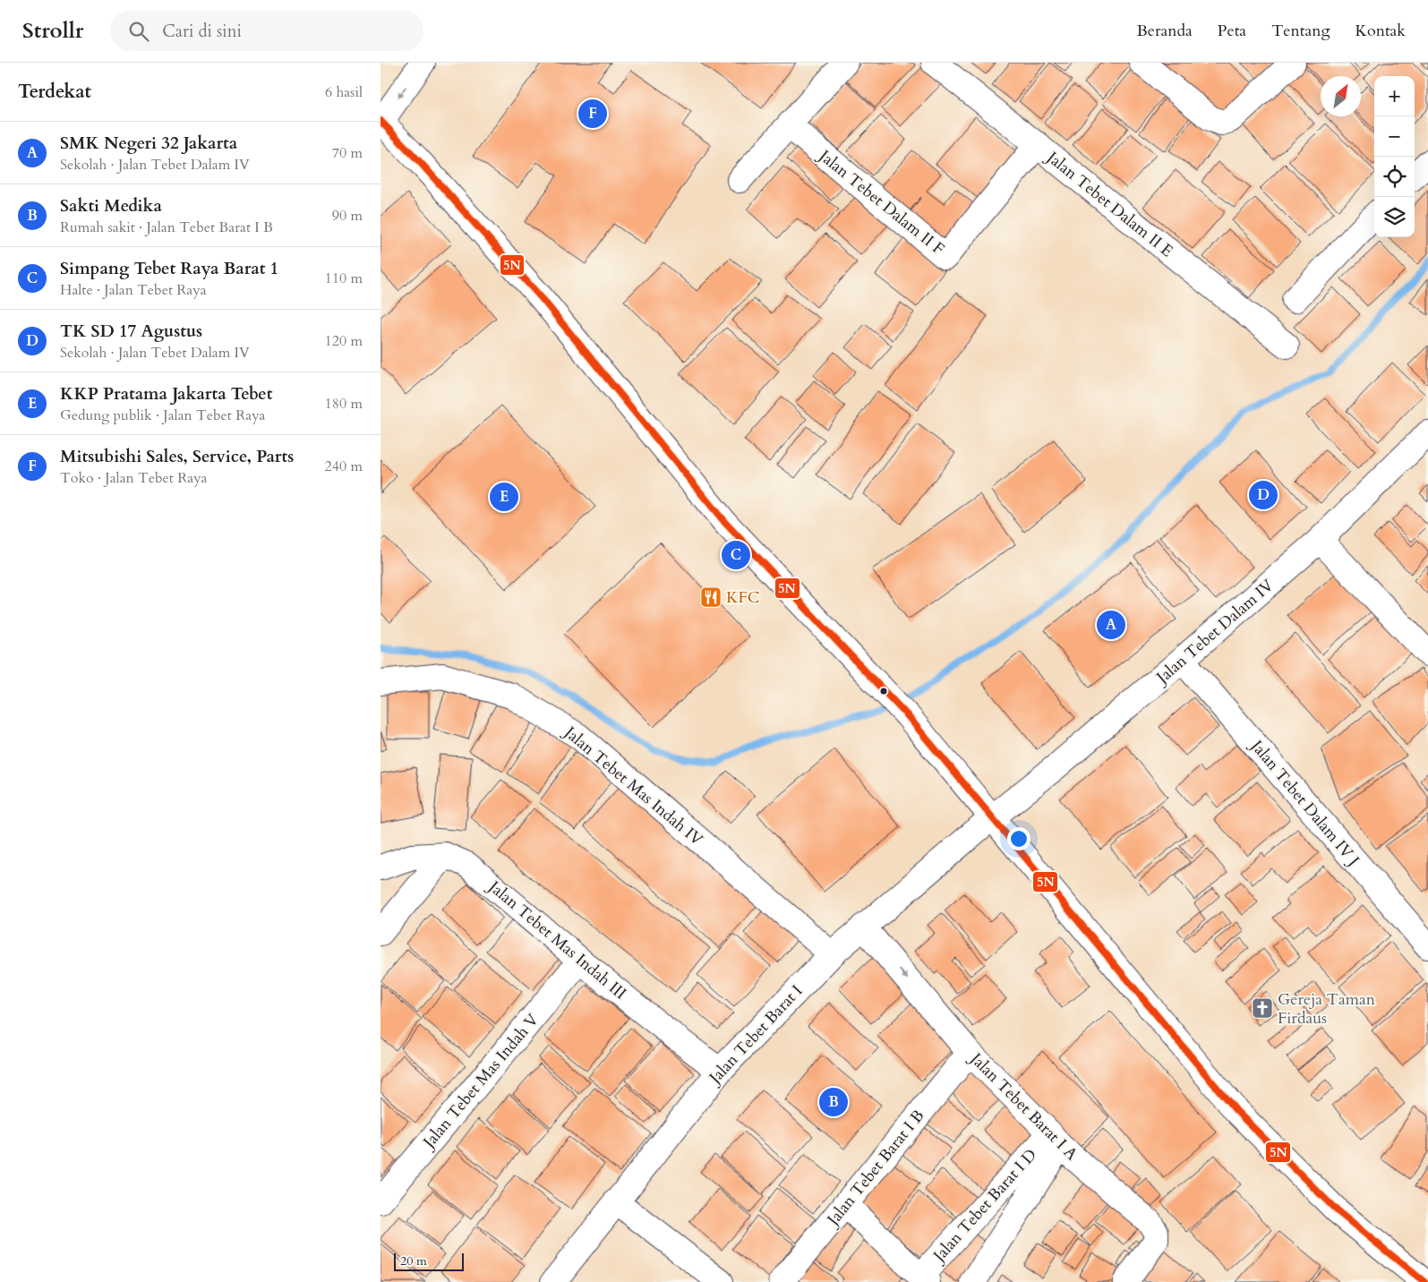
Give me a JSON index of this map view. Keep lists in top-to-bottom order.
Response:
{
  "streets": {
    "street": [
      "Jalan Tebet Dalam II F",
      "Jalan Tebet Dalam II E",
      "Jalan Tebet Dalam IV",
      "Jalan Tebet Mas Indah IV",
      "Jalan Tebet Dalam IV J",
      "Jalan Tebet Mas Indah III",
      "Jalan Tebet Barat I",
      "Jalan Tebet Mas Indah V",
      "Jalan Tebet Barat I A",
      "Jalan Tebet Barat I B",
      "Jalan Tebet Barat I D"
    ]
  },
  "crossings": [
    ["Jalan Tebet Dalam II F", "Jalan Tebet Dalam II E"],
    ["Jalan Tebet Dalam IV", "Jalan Tebet Dalam IV J"],
    ["Jalan Tebet Dalam IV", "Jalan Tebet Barat I"],
    ["Jalan Tebet Mas Indah IV", "Jalan Tebet Barat I"],
    ["Jalan Tebet Mas Indah III", "Jalan Tebet Barat I"],
    ["Jalan Tebet Mas Indah III", "Jalan Tebet Mas Indah V"],
    ["Jalan Tebet Barat I", "Jalan Tebet Barat I A"],
    ["Jalan Tebet Barat I A", "Jalan Tebet Barat I B"],
    ["Jalan Tebet Barat I A", "Jalan Tebet Barat I D"]
  ],
  "places": {
    "restaurant": ["KFC"],
    "church": ["Gereja Taman Firdaus"]
  },
  "lines": ["transit line 5N"],
  "scale_bar": "20 m",
  "north": "top right",
  "page": {
    "header": "Strollr",
    "search": "Cari di sini",
    "nav": [
      "Beranda",
      "Peta",
      "Tentang",
      "Kontak"
    ],
    "heading": ["Terdekat", "6 hasil"],
    "map_buttons": ["+", "−"],
    "pins": [
      "F",
      "D",
      "E",
      "C",
      "A",
      "B"
    ],
    "list": [
      {
        "mark": "A",
        "name": "SMK Negeri 32 Jakarta",
        "note": "Sekolah · Jalan Tebet Dalam IV",
        "value": "70 m"
      },
      {
        "mark": "B",
        "name": "Sakti Medika",
        "note": "Rumah sakit · Jalan Tebet Barat I B",
        "value": "90 m"
      },
      {
        "mark": "C",
        "name": "Simpang Tebet Raya Barat 1",
        "note": "Halte · Jalan Tebet Raya",
        "value": "110 m"
      },
      {
        "mark": "D",
        "name": "TK SD 17 Agustus",
        "note": "Sekolah · Jalan Tebet Dalam IV",
        "value": "120 m"
      },
      {
        "mark": "E",
        "name": "KKP Pratama Jakarta Tebet",
        "note": "Gedung publik · Jalan Tebet Raya",
        "value": "180 m"
      },
      {
        "mark": "F",
        "name": "Mitsubishi Sales, Service, Parts",
        "note": "Toko · Jalan Tebet Raya",
        "value": "240 m"
      }
    ],
    "scale": "20 m"
  }
}
